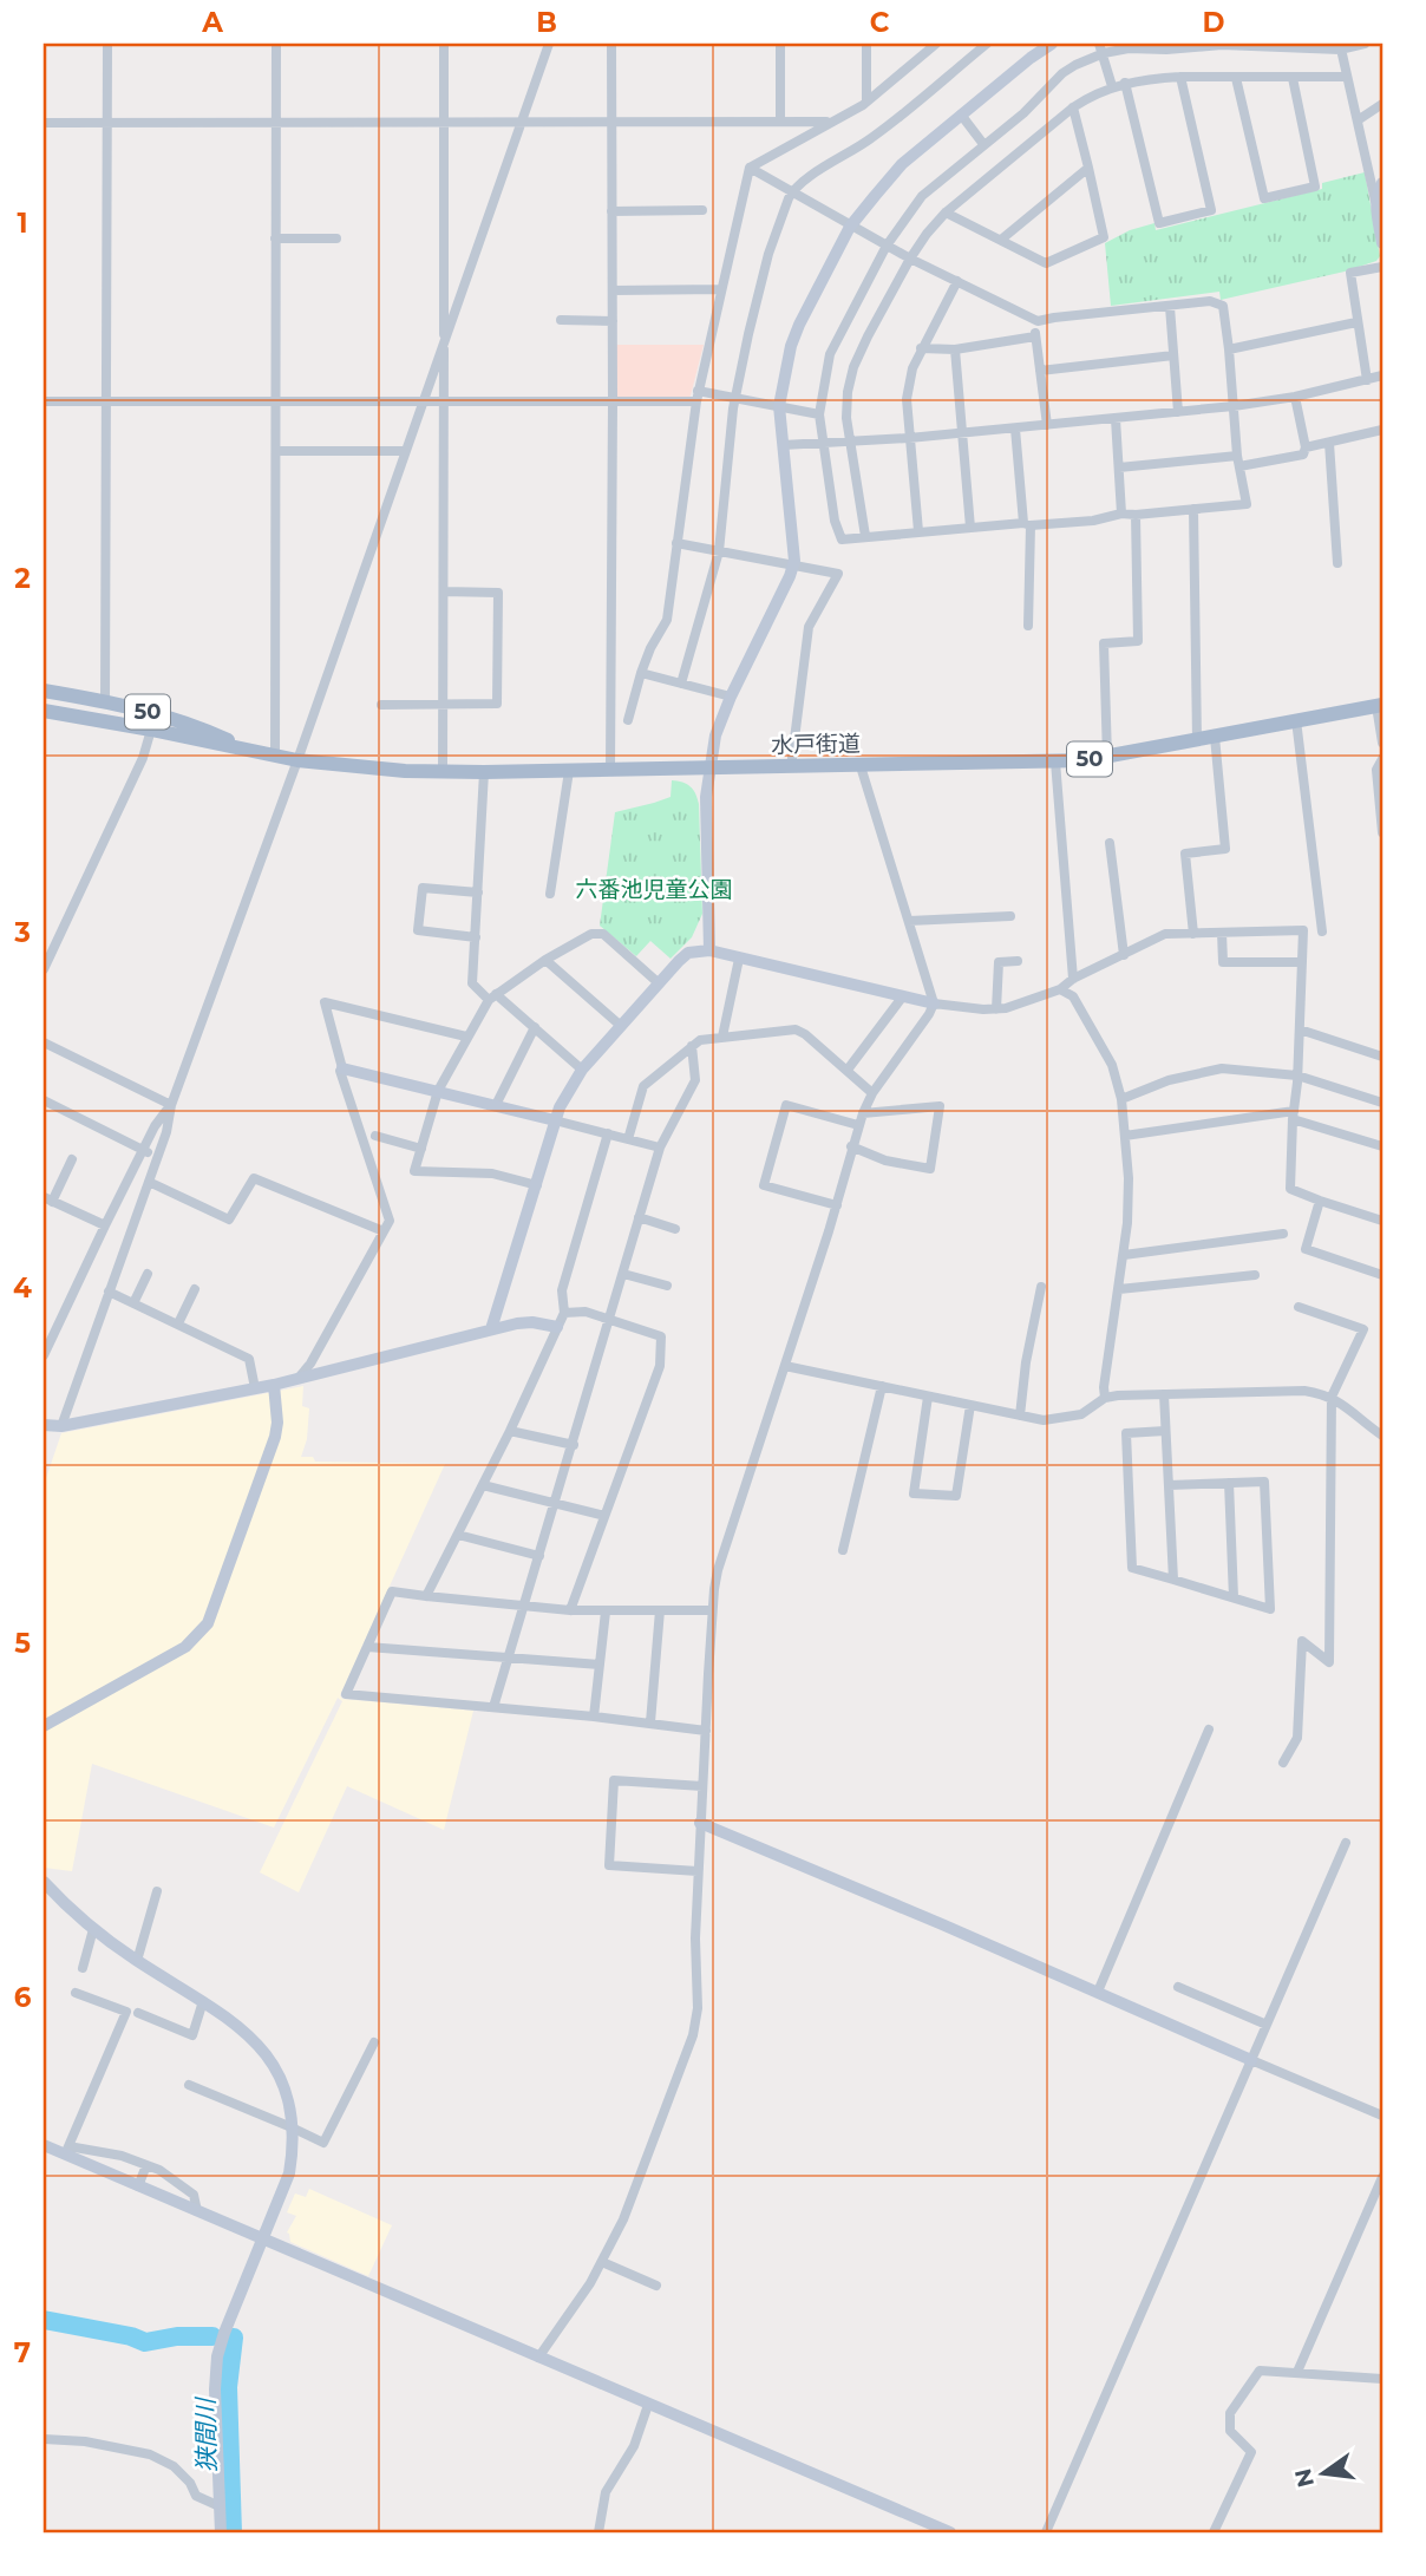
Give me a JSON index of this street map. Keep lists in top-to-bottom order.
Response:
{
  "streets": {
    "main road": ["50", "水戸街道"]
  },
  "water": ["狭間川"],
  "parks": ["六番池児童公園"],
  "north": "left",
  "grid": {
    "columns": [
      "A",
      "B",
      "C",
      "D"
    ],
    "rows": [
      "1",
      "2",
      "3",
      "4",
      "5",
      "6",
      "7"
    ]
  }
}
